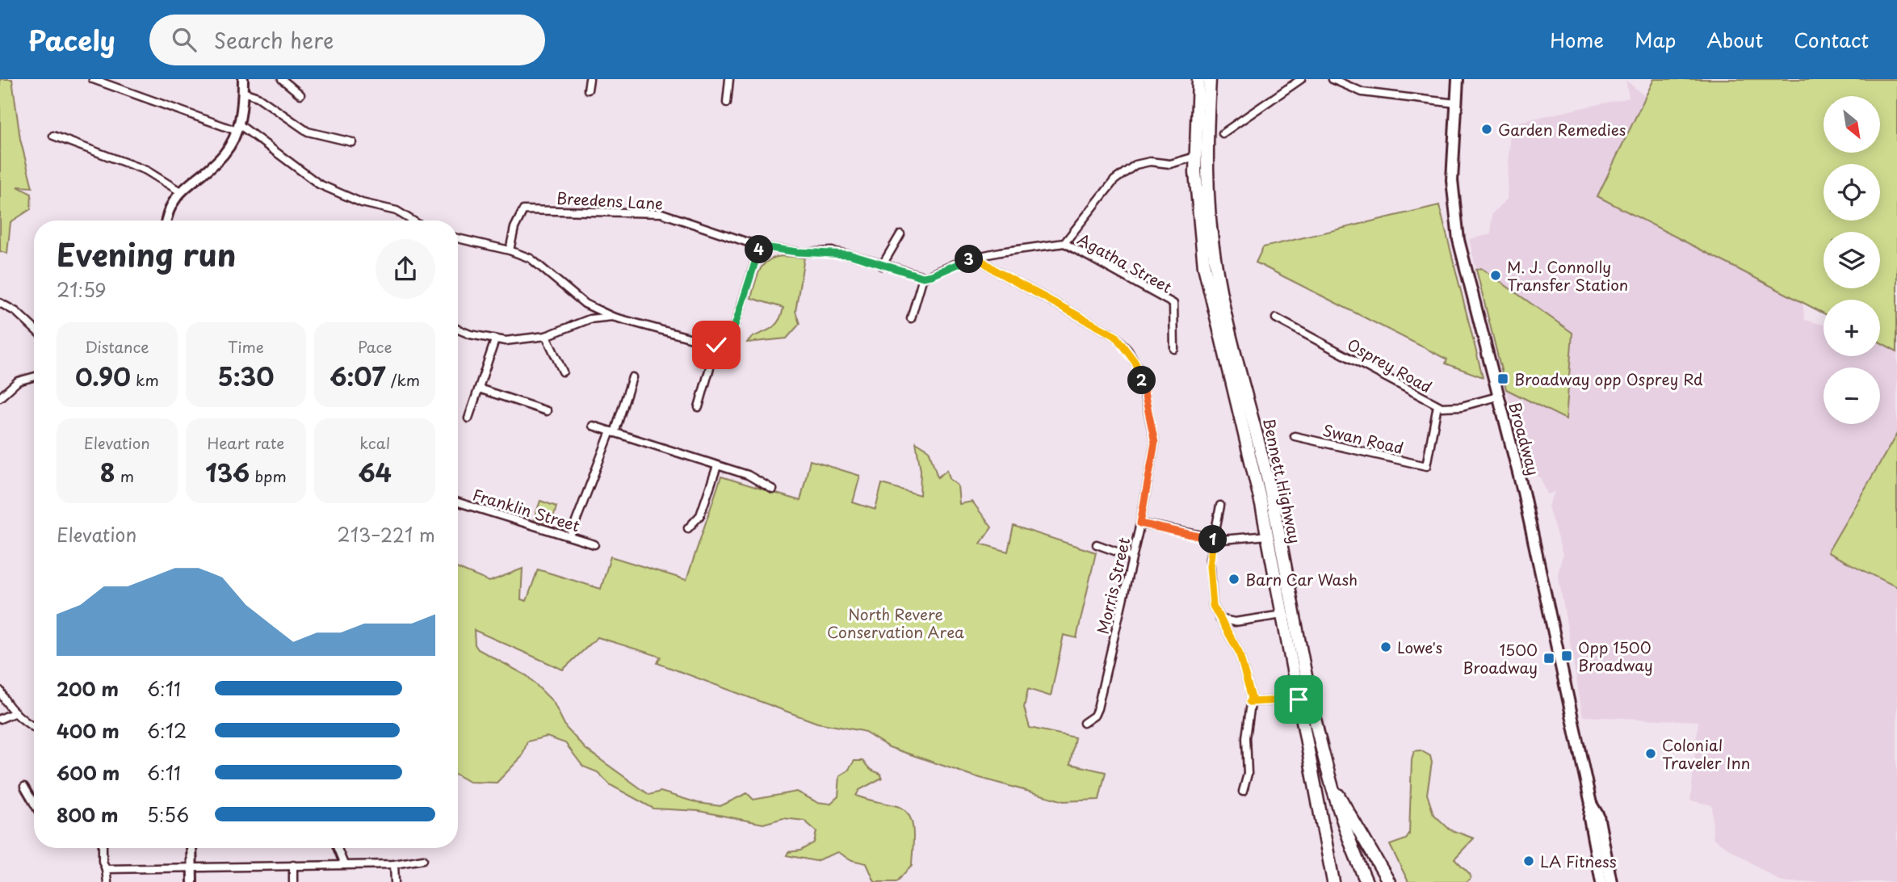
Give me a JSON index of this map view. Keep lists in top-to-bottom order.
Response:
{
  "streets": {
    "highway": ["Bennett Highway"],
    "main road": ["Broadway"],
    "street": [
      "Breedens Lane",
      "Agatha Street",
      "Osprey Road",
      "Swan Road",
      "Franklin Street",
      "Morris Street"
    ]
  },
  "crossings": [
    ["Osprey Road", "Swan Road"],
    ["Osprey Road", "Broadway"]
  ],
  "parks": ["North Revere Conservation Area"],
  "places": {
    "other": [
      "Garden Remedies",
      "M. J. Connolly Transfer Station",
      "Barn Car Wash",
      "Lowe's",
      "Colonial Traveler Inn",
      "LA Fitness"
    ],
    "transit": ["Broadway opp Osprey Rd", "Opp 1500 Broadway", "1500 Broadway"]
  },
  "north": "bottom right",
  "page": {
    "header": "Pacely",
    "search": "Search here",
    "nav": [
      "Home",
      "Map",
      "About",
      "Contact"
    ],
    "map_buttons": ["+", "−"],
    "heading": ["Evening run", "21:59"],
    "pins": [
      "4",
      "3",
      "2",
      "1"
    ],
    "stats": [
      ["Distance", "0.90 km"],
      ["Time", "5:30"],
      ["Pace", "6:07 /km"],
      ["Elevation", "8 m"],
      ["Heart rate", "136 bpm"],
      ["kcal", "64"]
    ],
    "chart": ["Elevation", "213–221 m"],
    "list": [
      {
        "name": "200 m",
        "note": "6:11"
      },
      {
        "name": "400 m",
        "note": "6:12"
      },
      {
        "name": "600 m",
        "note": "6:11"
      },
      {
        "name": "800 m",
        "note": "5:56"
      }
    ]
  }
}
